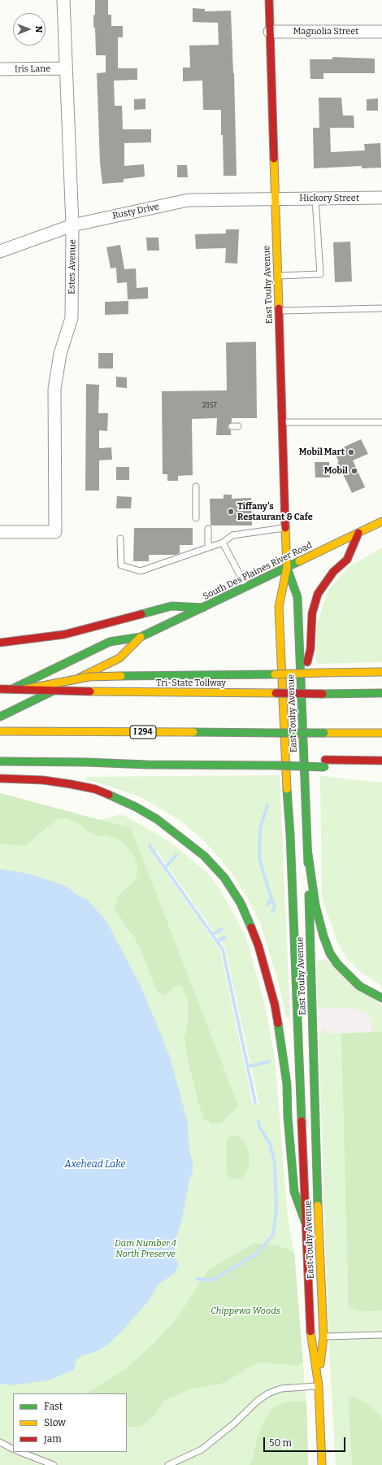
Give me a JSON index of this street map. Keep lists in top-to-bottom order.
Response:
{
  "streets": {
    "main road": [
      "East Touhy Avenue",
      "South Des Plaines River Road",
      "Tri-State Tollway",
      "I 294"
    ],
    "street": [
      "Magnolia Street",
      "Iris Lane",
      "Hickory Street",
      "Rusty Drive",
      "Estes Avenue"
    ]
  },
  "crossings": [
    ["Magnolia Street", "East Touhy Avenue"],
    ["Iris Lane", "Estes Avenue"],
    ["Hickory Street", "Rusty Drive"],
    ["Hickory Street", "East Touhy Avenue"],
    ["Rusty Drive", "Estes Avenue"],
    ["Rusty Drive", "East Touhy Avenue"],
    ["East Touhy Avenue", "South Des Plaines River Road"]
  ],
  "water": ["Axehead Lake"],
  "parks": ["Dam Number 4 North Preserve", "Chippewa Woods"],
  "places": ["Mobil Mart", "Mobil", "Tiffany's Restaurant & Cafe"],
  "house_numbers": ["2157"],
  "legend": ["Fast", "Slow", "Jam"],
  "scale_bar": "50 m",
  "north": "right"
}
